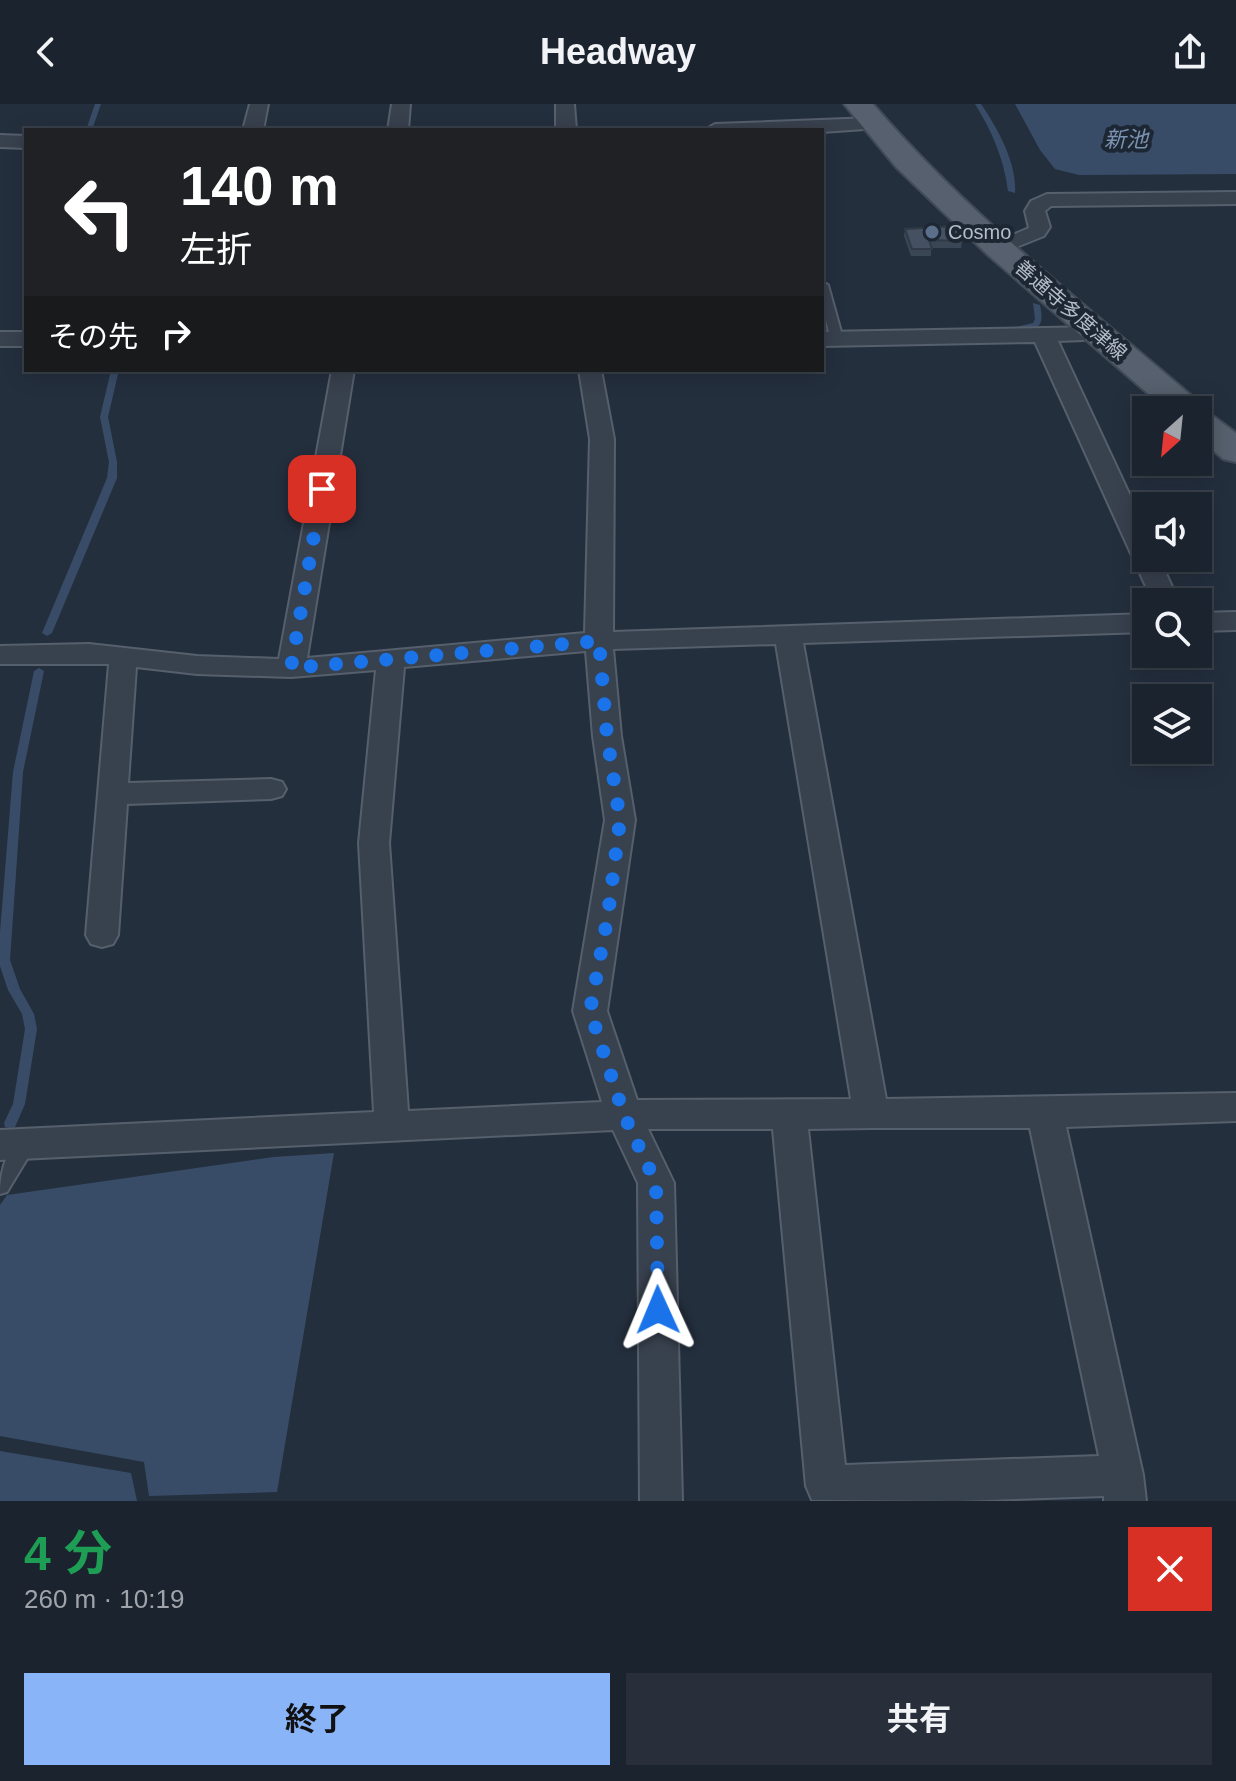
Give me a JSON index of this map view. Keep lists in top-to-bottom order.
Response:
{
  "streets": {
    "main road": ["善通寺多度津線"]
  },
  "water": ["新池"],
  "places": ["Cosmo"],
  "north": "bottom left",
  "page": {
    "header": "Headway",
    "turn": ["140 m", "左折"],
    "then": "その先",
    "heading": ["4 分", "260 m · 10:19"],
    "buttons": ["終了", "共有"]
  }
}
